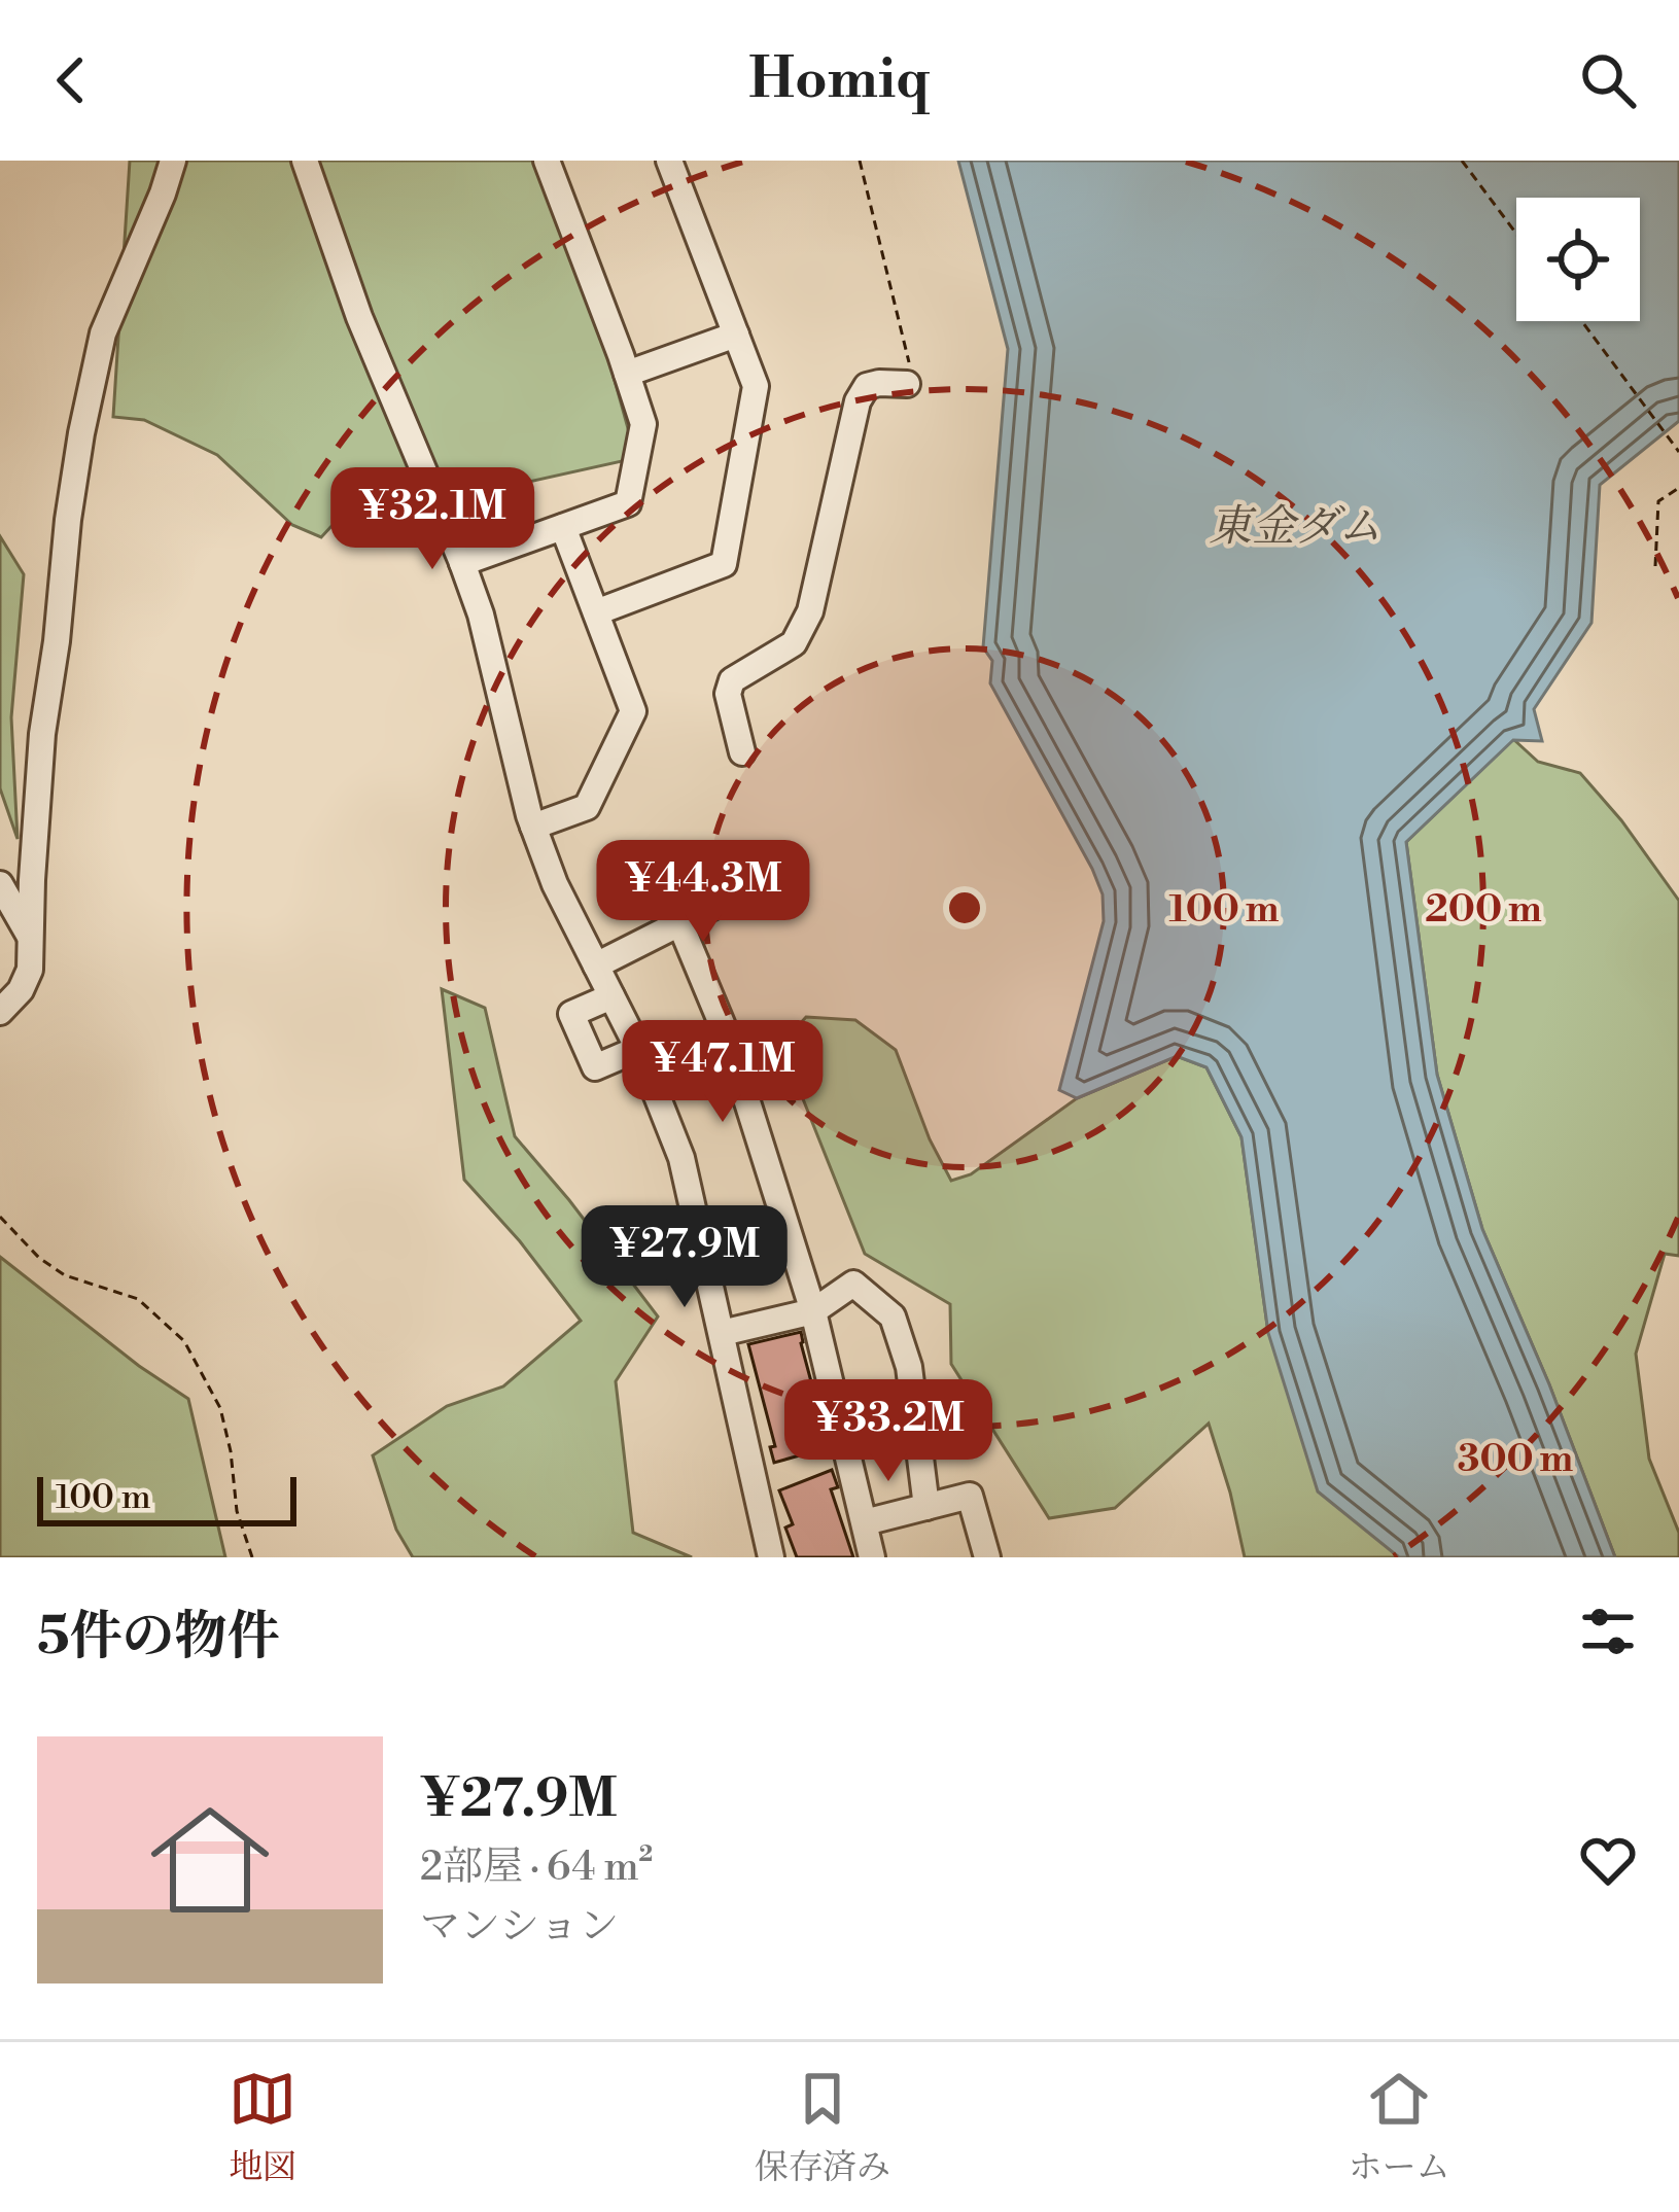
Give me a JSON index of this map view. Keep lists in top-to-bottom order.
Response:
{
  "water": ["東金ダム"],
  "scale_bar": "100 m",
  "page": {
    "header": "Homiq",
    "price": [
      "¥32.1M",
      "¥44.3M",
      "¥47.1M",
      "¥27.9M",
      "¥33.2M"
    ],
    "scale": "100 m",
    "heading": "5件の物件",
    "list": [
      {
        "name": "¥27.9M",
        "note": "2部屋 · 64 m² · マンション"
      }
    ],
    "tabs": ["地図", "保存済み", "ホーム"]
  },
  "rings": ["100 m", "200 m", "300 m"]
}
